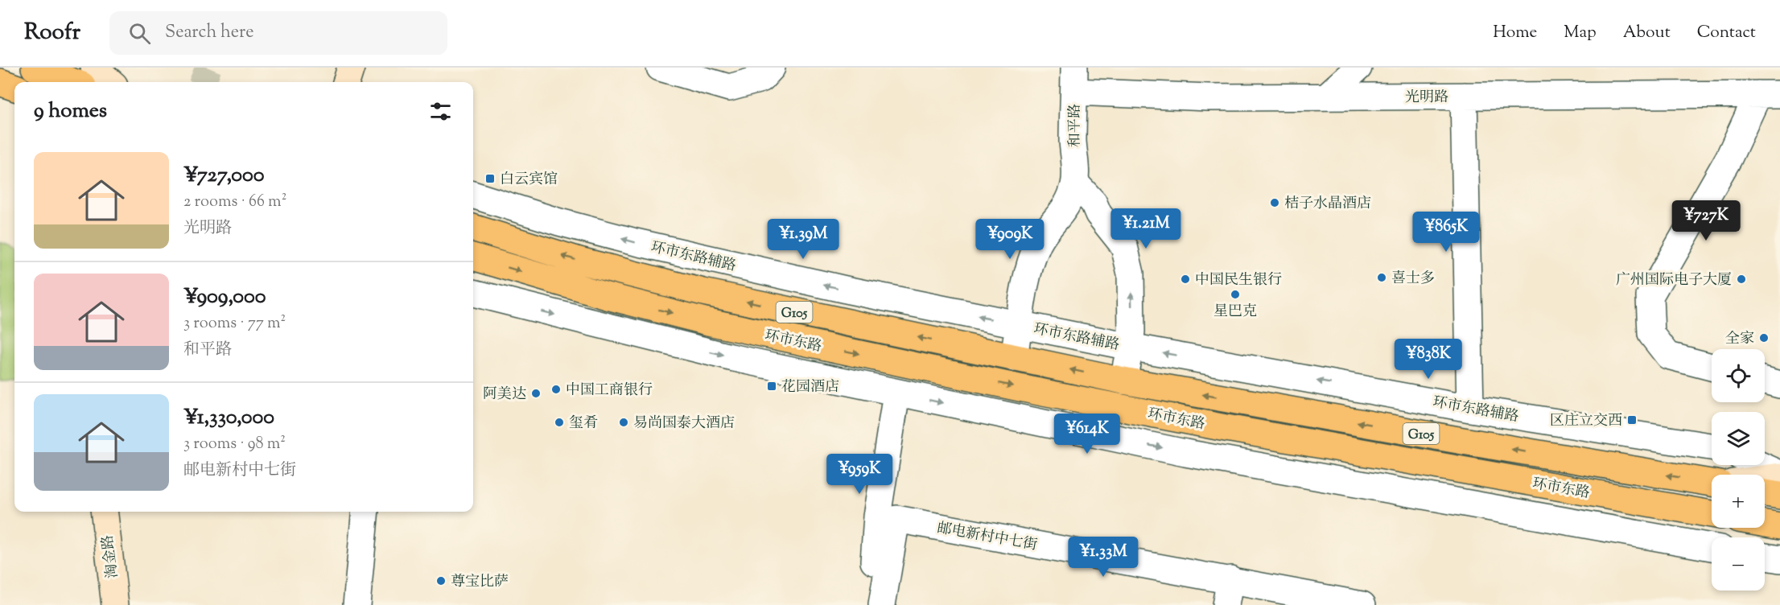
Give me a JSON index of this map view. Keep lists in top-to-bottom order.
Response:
{
  "streets": {
    "highway": ["G105", "环市东路"],
    "street": [
      "光明路",
      "和平路",
      "环市东路辅路",
      "邮电新村中七街",
      "淘金路"
    ]
  },
  "crossings": [
    ["光明路", "和平路"],
    ["和平路", "环市东路辅路"],
    ["和平路", "环市东路"]
  ],
  "places": {
    "transit": ["白云宾馆", "花园酒店", "区庄立交西"],
    "other": [
      "桔子水晶酒店",
      "喜士多",
      "中国民生银行",
      "广州国际电子大厦",
      "星巴克",
      "全家",
      "中国工商银行",
      "阿美达",
      "玺肴",
      "易尚国泰大酒店",
      "尊宝比萨"
    ]
  },
  "page": {
    "header": "Roofr",
    "search": "Search here",
    "nav": [
      "Home",
      "Map",
      "About",
      "Contact"
    ],
    "heading": "9 homes",
    "list": [
      {
        "name": "¥727,000",
        "note": "2 rooms · 66 m² · 光明路"
      },
      {
        "name": "¥909,000",
        "note": "3 rooms · 77 m² · 和平路"
      },
      {
        "name": "¥1,330,000",
        "note": "3 rooms · 98 m² · 邮电新村中七街"
      }
    ],
    "price": [
      "¥727K",
      "¥1.21M",
      "¥865K",
      "¥1.39M",
      "¥909K",
      "¥838K",
      "¥614K",
      "¥959K",
      "¥1.33M"
    ],
    "map_buttons": ["+", "−"]
  }
}
